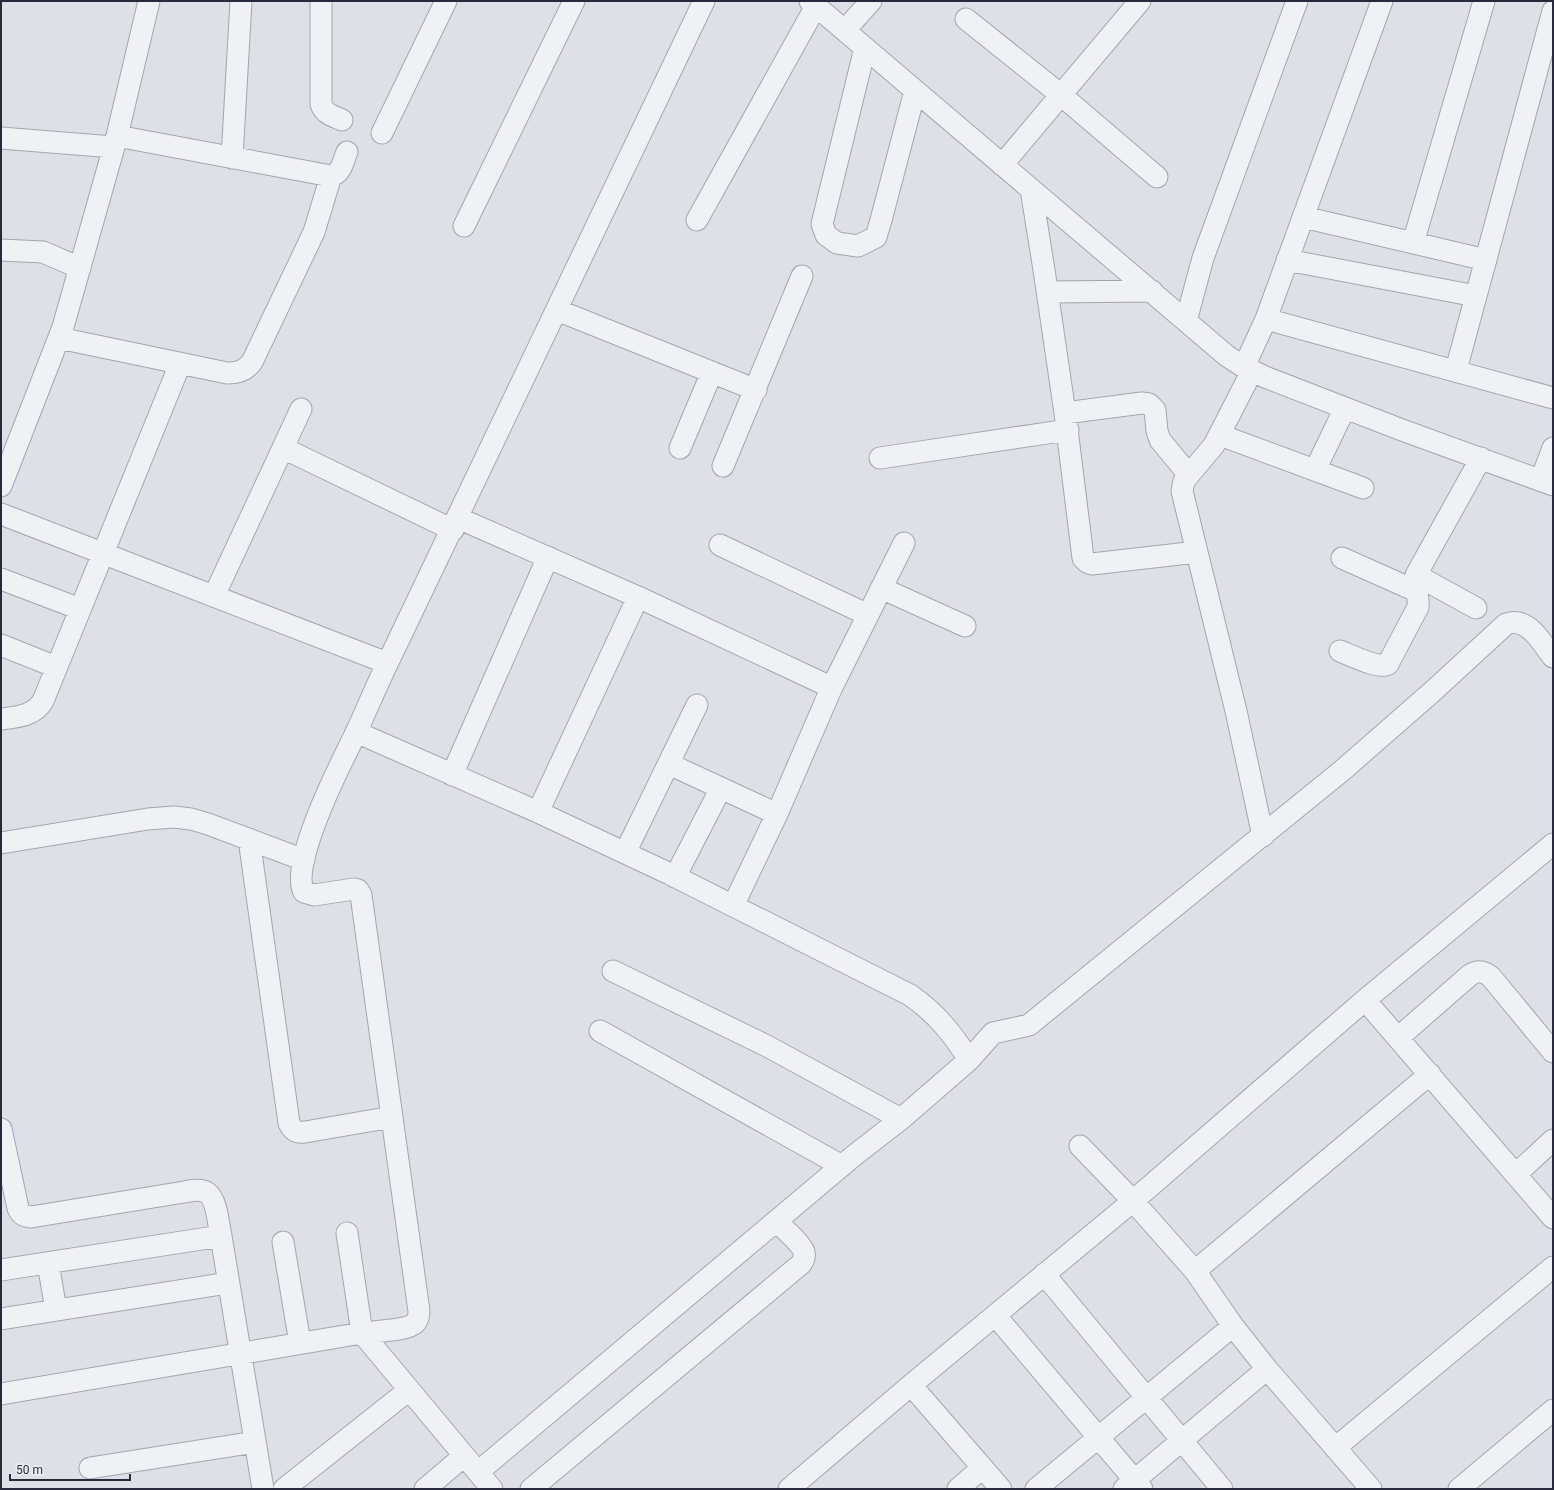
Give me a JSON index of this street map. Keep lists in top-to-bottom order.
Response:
{
  "scale_bar": "50 m"
}
